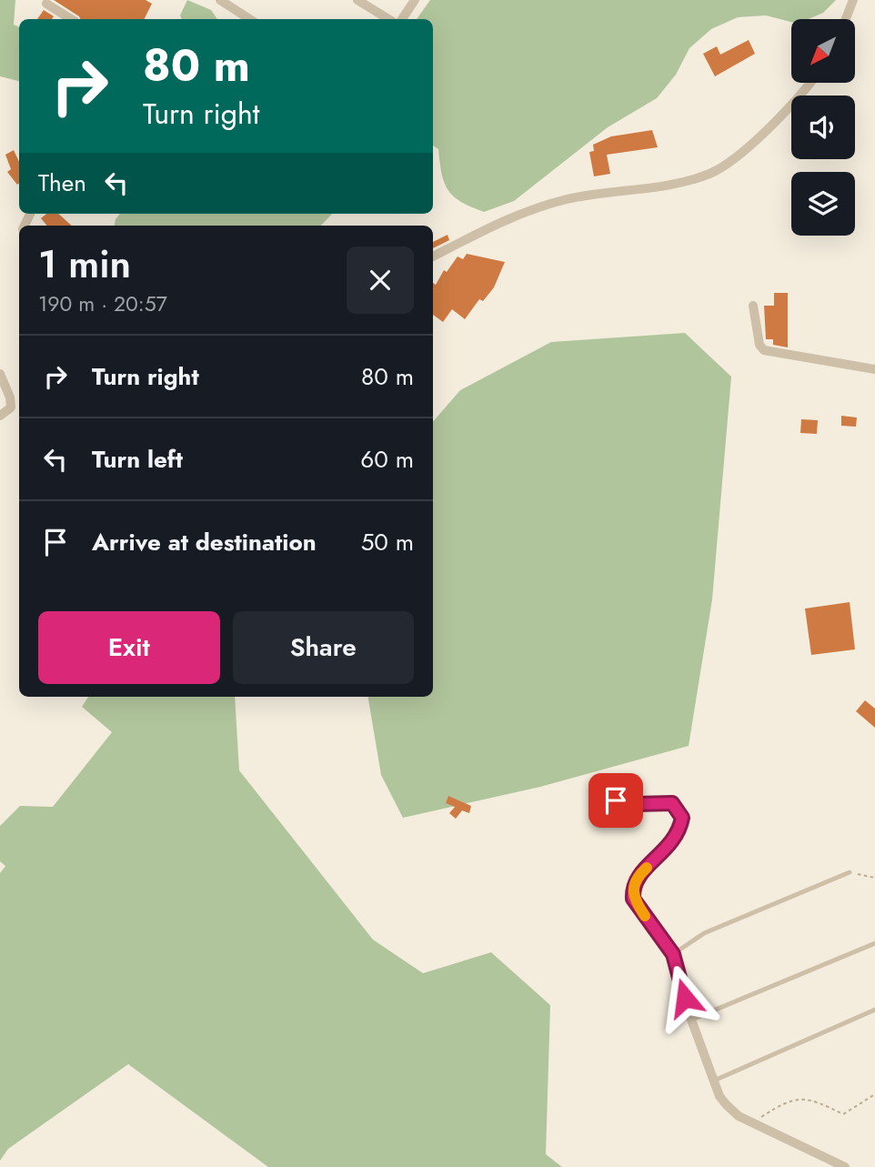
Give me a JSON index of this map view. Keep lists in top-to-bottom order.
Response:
{
  "north": "bottom left",
  "page": {
    "turn": ["80 m", "Turn right"],
    "then": "Then",
    "heading": ["1 min", "190 m · 20:57"],
    "list": [
      {
        "name": "Turn right",
        "value": "80 m"
      },
      {
        "name": "Turn left",
        "value": "60 m"
      },
      {
        "name": "Arrive at destination",
        "value": "50 m"
      }
    ],
    "buttons": ["Exit", "Share"]
  }
}
